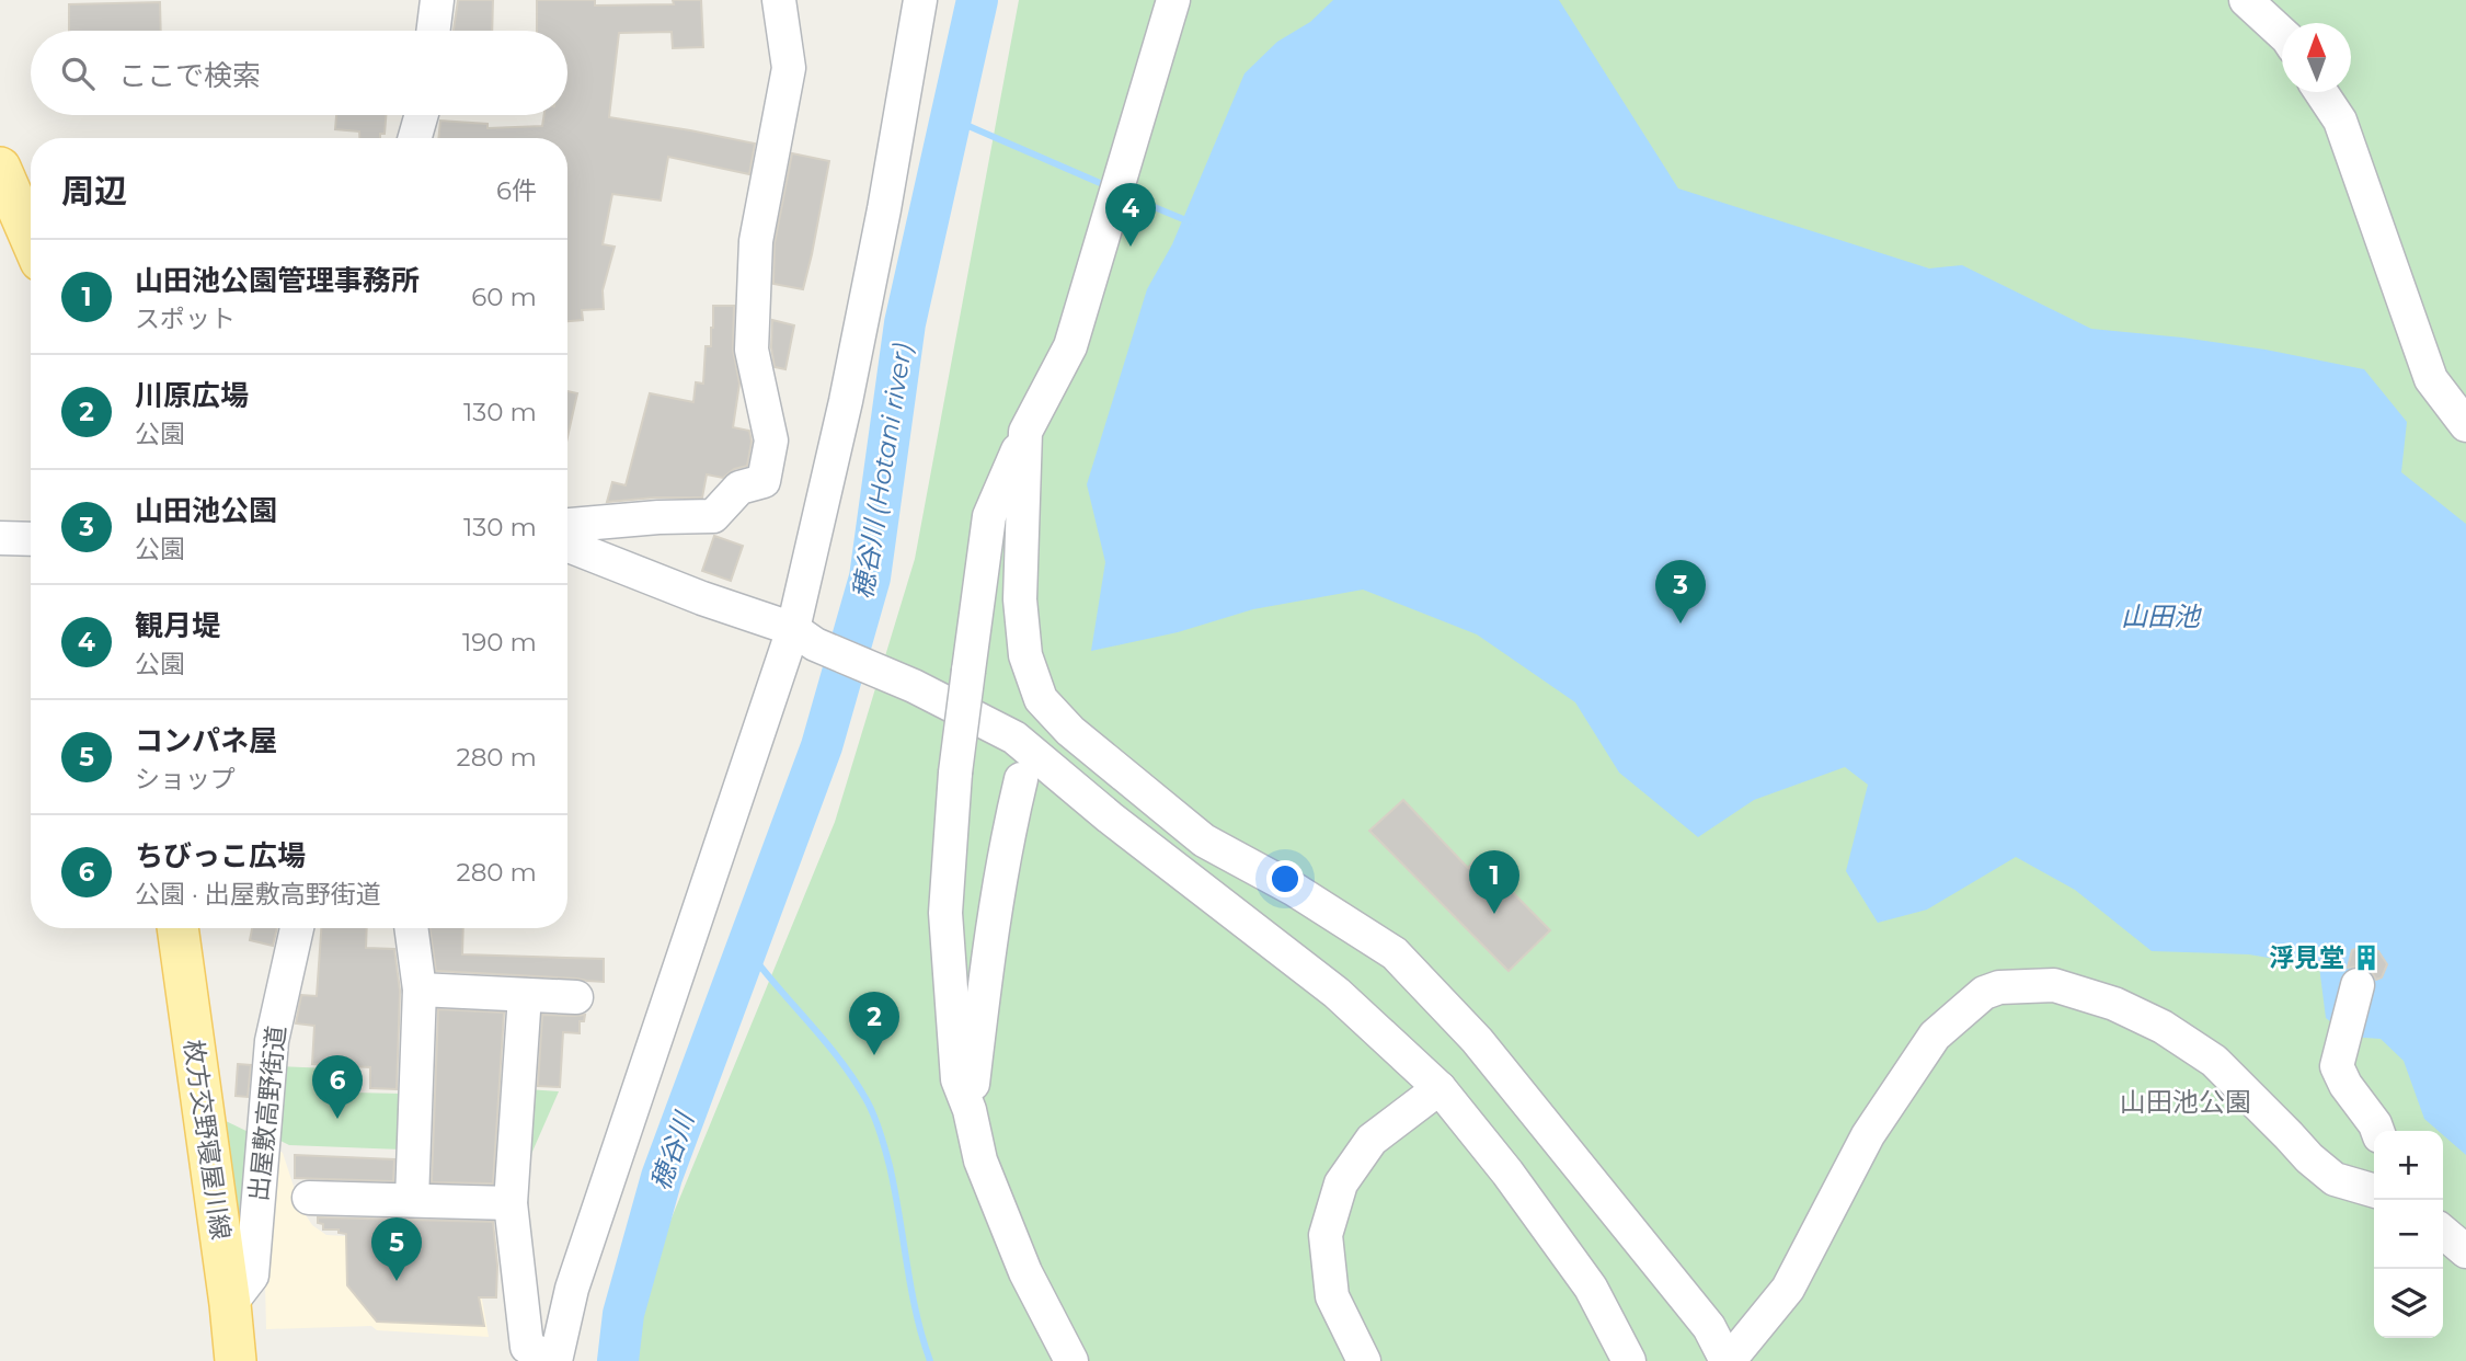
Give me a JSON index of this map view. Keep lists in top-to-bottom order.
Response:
{
  "streets": {
    "main road": ["枚方交野寝屋川線"],
    "street": ["出屋敷高野街道"]
  },
  "crossings": [
    ["出屋敷高野街道", "枚方交野寝屋川線"]
  ],
  "districts": ["山田池公園"],
  "water": ["穂谷川 (Hotani river)", "山田池", "穂谷川"],
  "places": {
    "building": ["浮見堂"]
  },
  "north": "top",
  "page": {
    "search": "ここで検索",
    "heading": ["周辺", "6件"],
    "pins": [
      "4",
      "3",
      "1",
      "2",
      "6",
      "5"
    ],
    "list": [
      {
        "mark": "1",
        "name": "山田池公園管理事務所",
        "note": "スポット",
        "value": "60 m"
      },
      {
        "mark": "2",
        "name": "川原広場",
        "note": "公園",
        "value": "130 m"
      },
      {
        "mark": "3",
        "name": "山田池公園",
        "note": "公園",
        "value": "130 m"
      },
      {
        "mark": "4",
        "name": "観月堤",
        "note": "公園",
        "value": "190 m"
      },
      {
        "mark": "5",
        "name": "コンパネ屋",
        "note": "ショップ",
        "value": "280 m"
      },
      {
        "mark": "6",
        "name": "ちびっこ広場",
        "note": "公園 · 出屋敷高野街道",
        "value": "280 m"
      }
    ],
    "map_buttons": ["+", "−"]
  }
}
